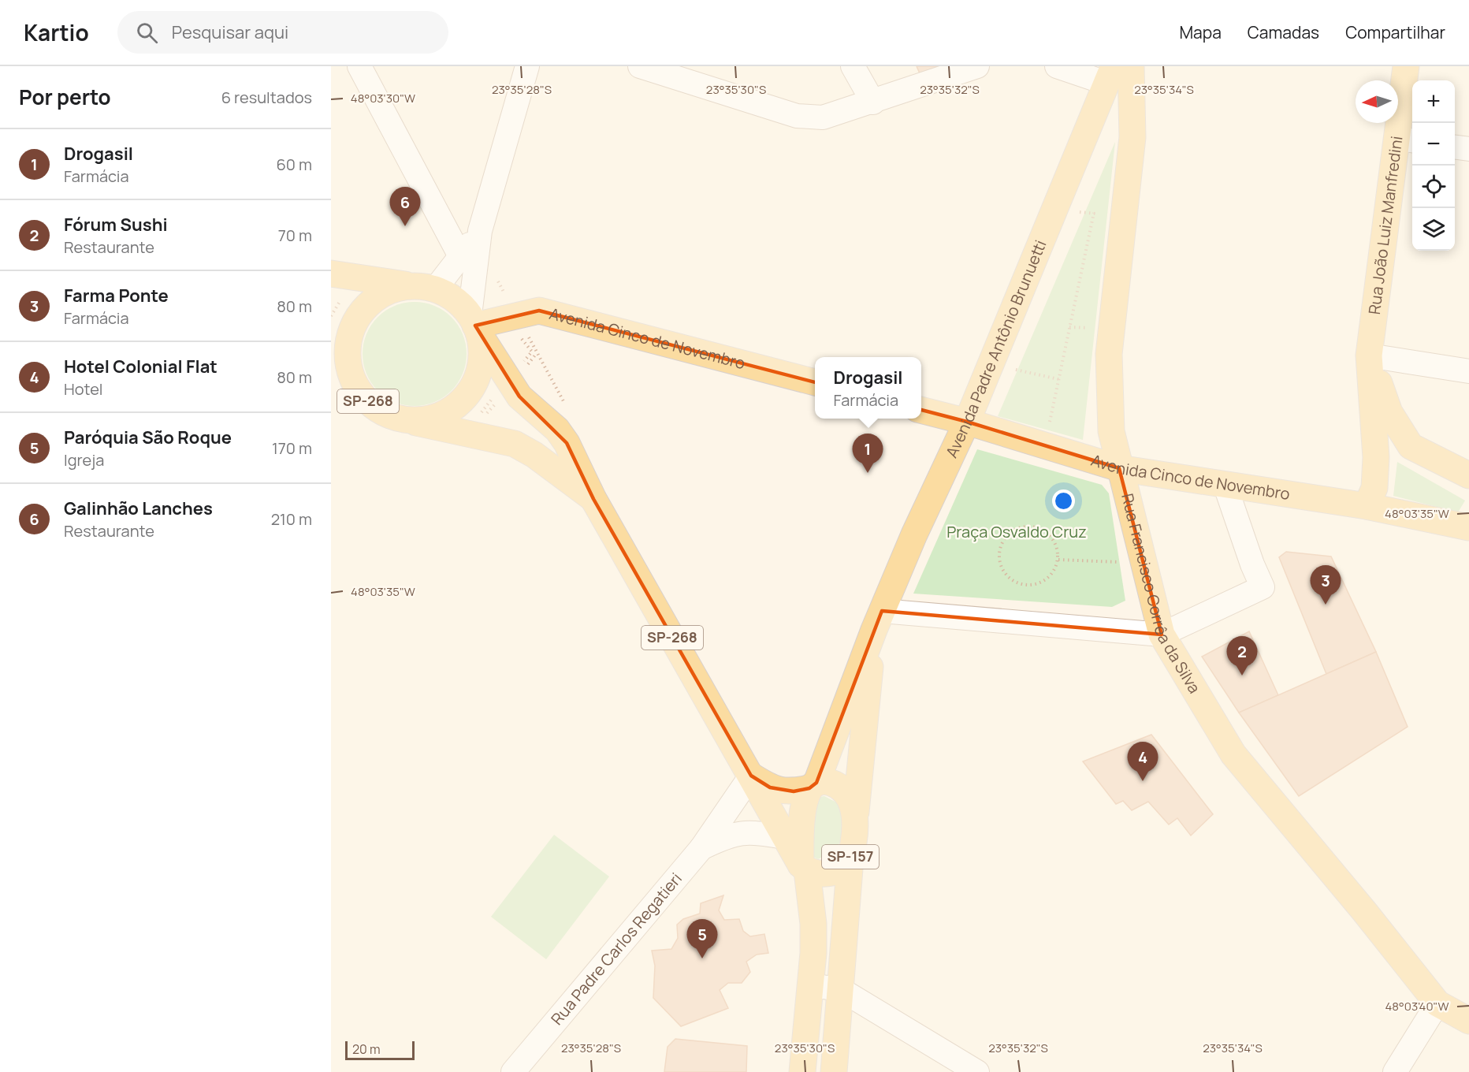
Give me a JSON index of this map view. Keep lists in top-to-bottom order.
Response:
{
  "streets": {
    "main road": [
      "Rua João Luiz Manfredini",
      "Avenida Cinco de Novembro",
      "Avenida Padre Antônio Brunuetti",
      "SP-268",
      "Rua Francisco Corrêa da Silva",
      "SP-157"
    ],
    "street": ["Rua Padre Carlos Regatieri"]
  },
  "crossings": [
    ["Rua João Luiz Manfredini", "Avenida Cinco de Novembro"],
    ["Avenida Cinco de Novembro", "Avenida Padre Antônio Brunuetti"],
    ["Avenida Cinco de Novembro", "SP-268"],
    ["Avenida Cinco de Novembro", "Rua Francisco Corrêa da Silva"],
    ["Avenida Padre Antônio Brunuetti", "SP-268"],
    ["Avenida Padre Antônio Brunuetti", "SP-157"],
    ["SP-268", "SP-157"],
    ["SP-268", "Rua Padre Carlos Regatieri"]
  ],
  "parks": ["Praça Osvaldo Cruz"],
  "scale_bar": "20 m",
  "north": "left",
  "page": {
    "header": "Kartio",
    "search": "Pesquisar aqui",
    "nav": ["Mapa", "Camadas", "Compartilhar"],
    "heading": ["Por perto", "6 resultados"],
    "map_buttons": ["+", "−"],
    "list": [
      {
        "mark": "1",
        "name": "Drogasil",
        "note": "Farmácia",
        "value": "60 m"
      },
      {
        "mark": "2",
        "name": "Fórum Sushi",
        "note": "Restaurante",
        "value": "70 m"
      },
      {
        "mark": "3",
        "name": "Farma Ponte",
        "note": "Farmácia",
        "value": "80 m"
      },
      {
        "mark": "4",
        "name": "Hotel Colonial Flat",
        "note": "Hotel",
        "value": "80 m"
      },
      {
        "mark": "5",
        "name": "Paróquia São Roque",
        "note": "Igreja",
        "value": "170 m"
      },
      {
        "mark": "6",
        "name": "Galinhão Lanches",
        "note": "Restaurante",
        "value": "210 m"
      }
    ],
    "pins": [
      "6",
      "1",
      "3",
      "2",
      "4",
      "5"
    ],
    "popup": ["Drogasil", "Farmácia"],
    "scale": "20 m"
  },
  "coordinates": [
    "23°35'28\"S",
    "23°35'30\"S",
    "23°35'32\"S",
    "23°35'34\"S",
    "48°03'30\"W",
    "48°03'35\"W",
    "48°03'40\"W"
  ]
}
